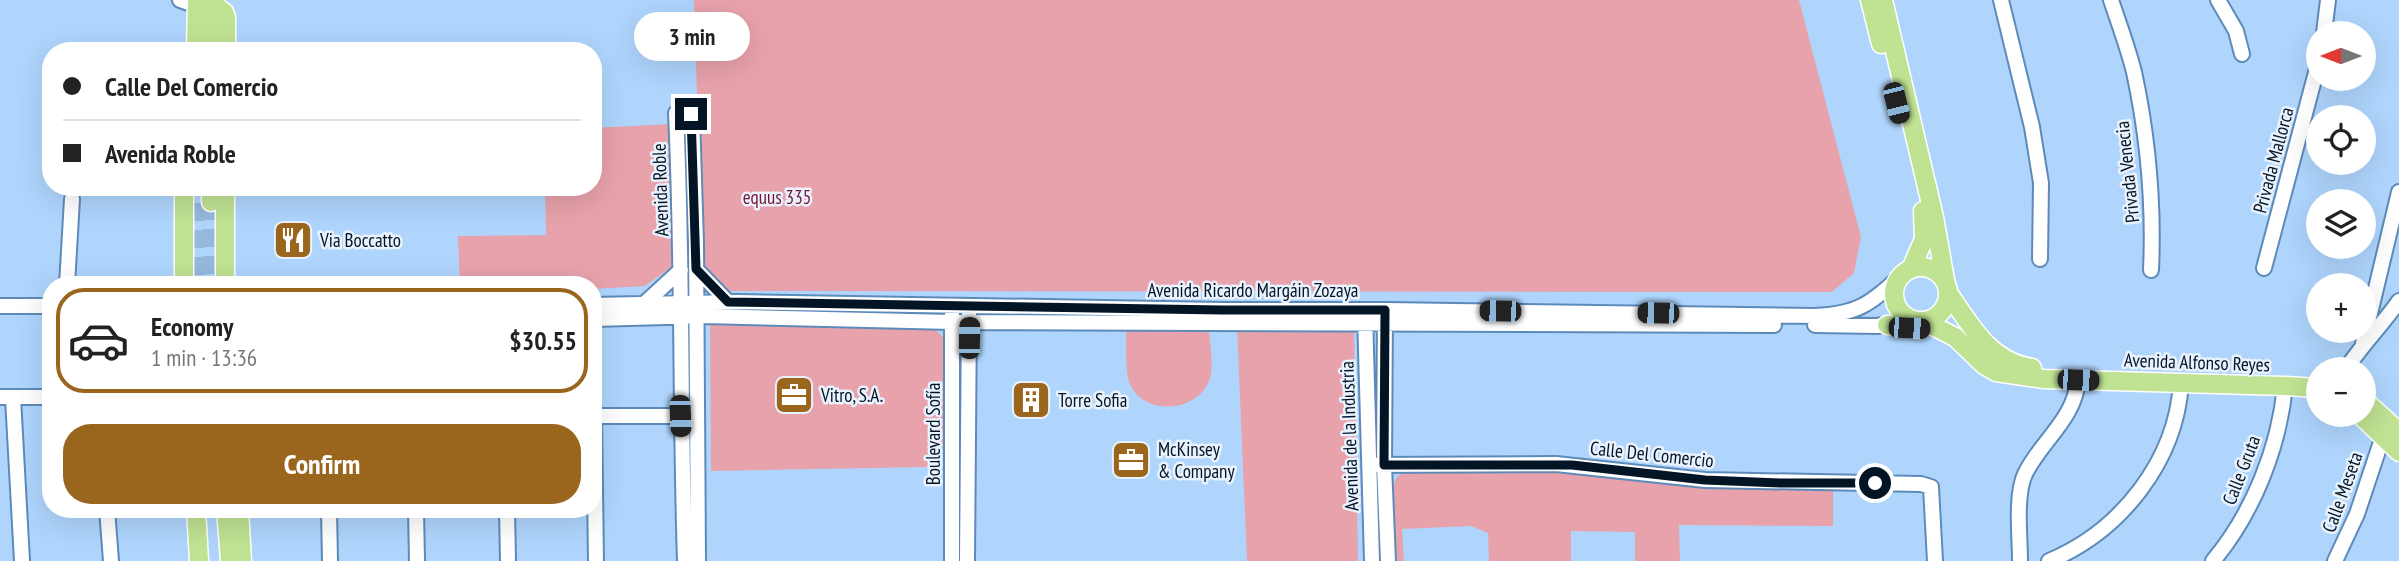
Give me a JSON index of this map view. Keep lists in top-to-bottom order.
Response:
{
  "streets": {
    "main road": ["Avenida Alfonso Reyes"],
    "street": [
      "Privada Mallorca",
      "Privada Venecia",
      "Avenida Roble",
      "Avenida Ricardo Margáin Zozaya",
      "Boulevard Sofía",
      "Avenida de la Industria",
      "Calle Del Comercio",
      "Calle Gruta",
      "Calle Meseta"
    ]
  },
  "crossings": [
    ["Avenida Roble", "Avenida Ricardo Margáin Zozaya"],
    ["Avenida Ricardo Margáin Zozaya", "Avenida Alfonso Reyes"],
    ["Avenida Ricardo Margáin Zozaya", "Boulevard Sofía"],
    ["Avenida Ricardo Margáin Zozaya", "Avenida de la Industria"],
    ["Avenida Alfonso Reyes", "Calle Gruta"],
    ["Avenida de la Industria", "Calle Del Comercio"]
  ],
  "parks": ["equus 335"],
  "places": {
    "restaurant": ["Via Boccatto"],
    "office": ["Vitro, S.A.", "McKinsey & Company"],
    "building": ["Torre Sofia"]
  },
  "north": "left",
  "page": {
    "bubble": "3 min",
    "map_buttons": ["+", "−"],
    "banner": ["Calle Del Comercio", "Avenida Roble"],
    "list": [
      {
        "name": "Economy",
        "note": "1 min · 13:36",
        "value": "$30.55"
      }
    ],
    "buttons": "Confirm"
  }
}
